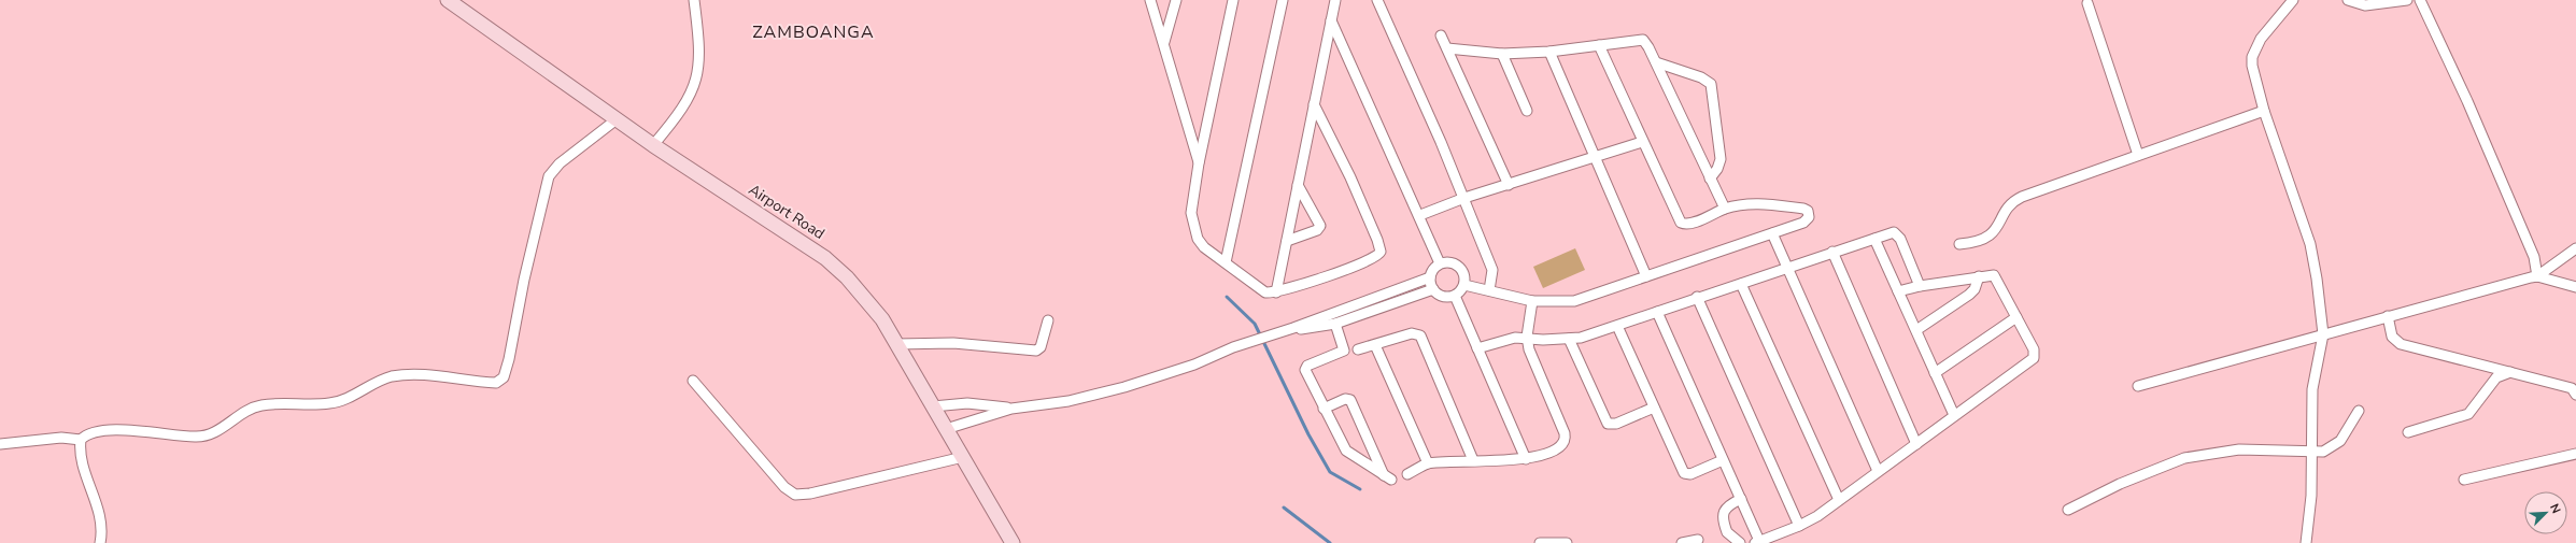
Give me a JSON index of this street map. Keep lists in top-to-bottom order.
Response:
{
  "streets": {
    "main road": ["Airport Road"]
  },
  "districts": ["ZAMBOANGA"],
  "north": "top right"
}
